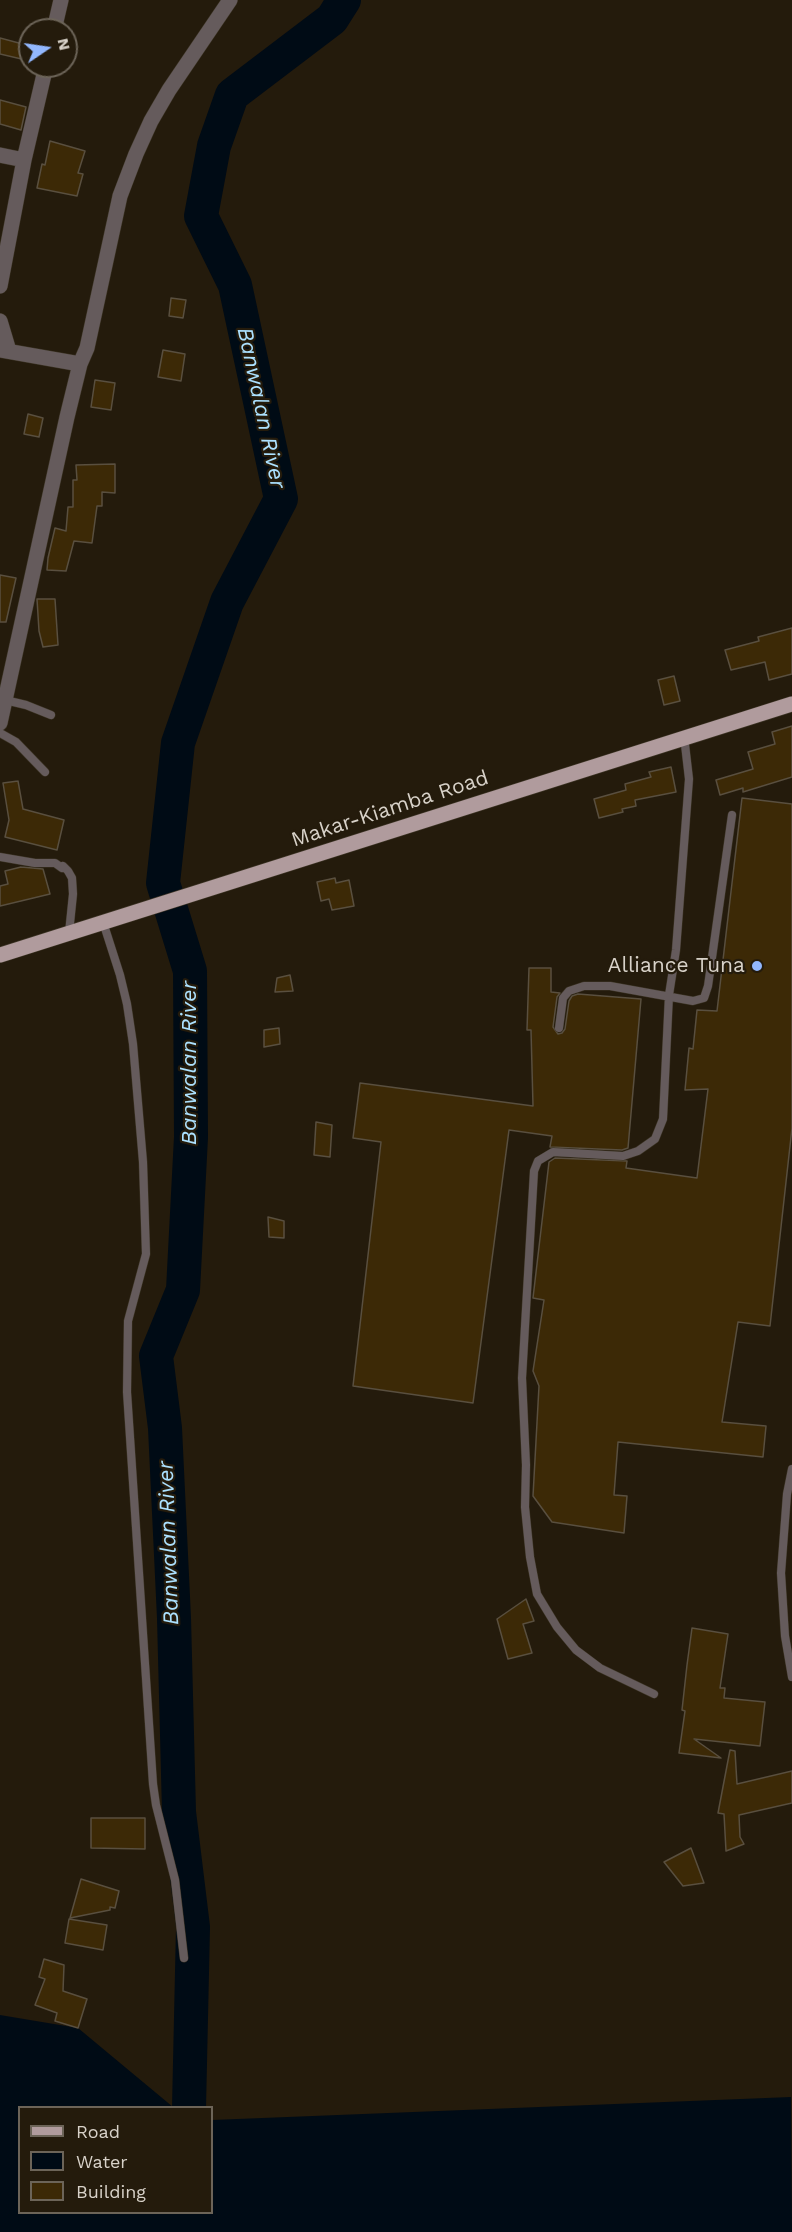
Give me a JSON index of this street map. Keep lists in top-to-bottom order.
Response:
{
  "streets": {
    "main road": ["Makar-Kiamba Road"]
  },
  "water": ["Banwalan River"],
  "places": ["Alliance Tuna"],
  "legend": ["Road", "Water", "Building"],
  "north": "right"
}
